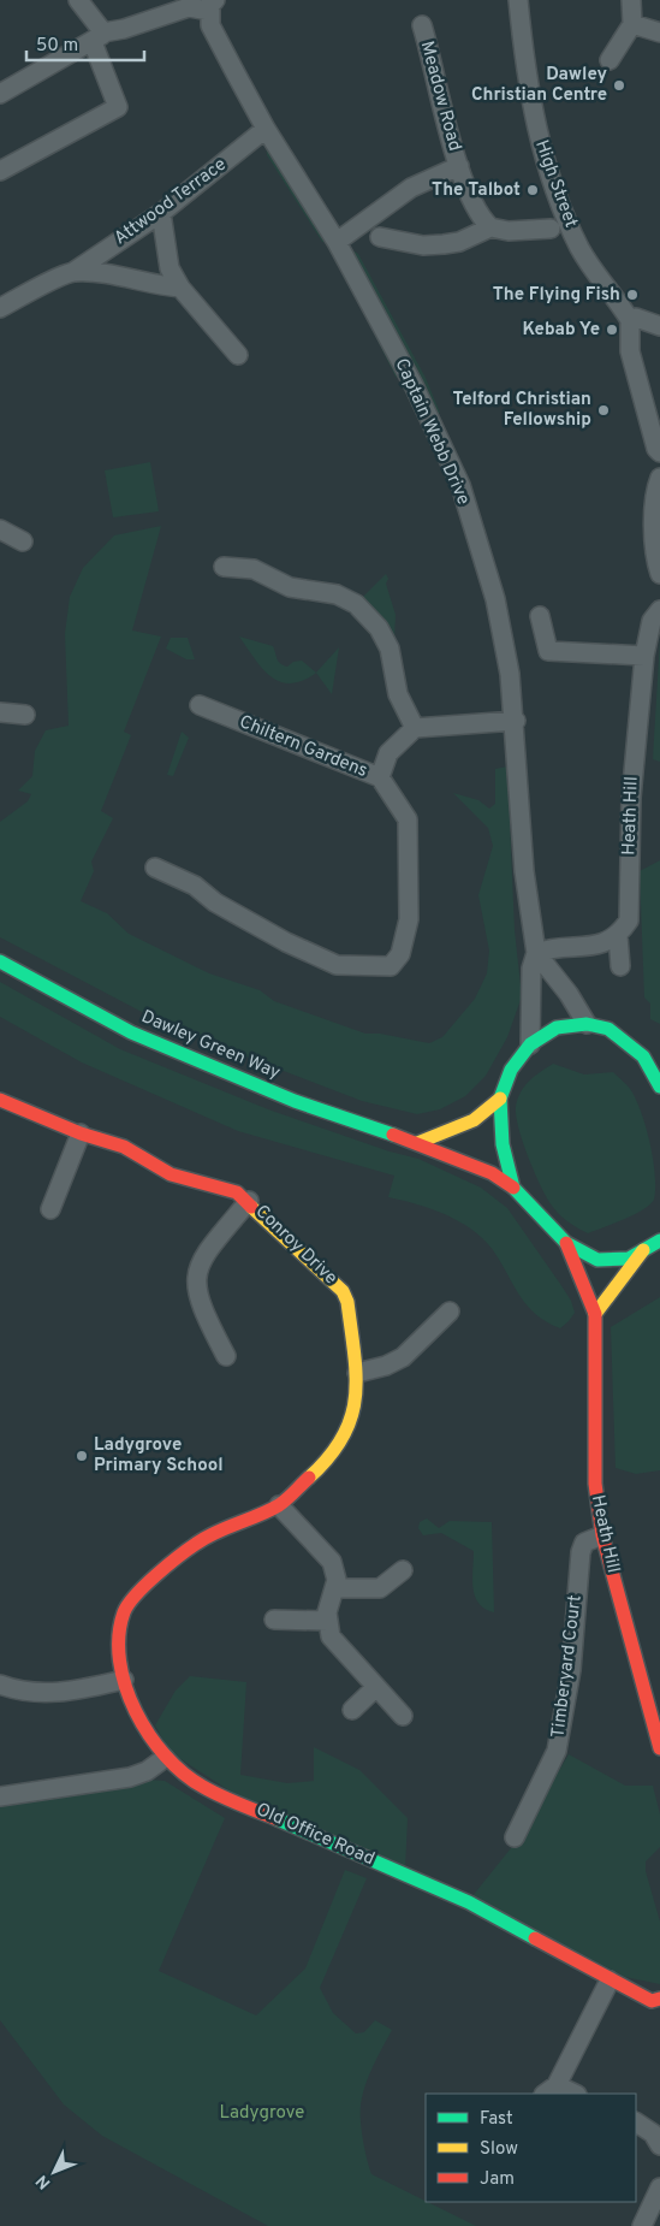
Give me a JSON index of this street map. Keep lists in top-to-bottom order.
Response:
{
  "streets": {
    "street": [
      "Meadow Road",
      "High Street",
      "Attwood Terrace",
      "Captain Webb Drive",
      "Chiltern Gardens",
      "Heath Hill",
      "Dawley Green Way",
      "Conroy Drive",
      "Timberyard Court",
      "Old Office Road"
    ]
  },
  "crossings": [
    ["Meadow Road", "Captain Webb Drive"],
    ["Attwood Terrace", "Captain Webb Drive"],
    ["Heath Hill", "Timberyard Court"],
    ["Conroy Drive", "Old Office Road"]
  ],
  "parks": ["Ladygrove"],
  "places": [
    "Dawley Christian Centre",
    "The Talbot",
    "The Flying Fish",
    "Kebab Ye",
    "Telford Christian Fellowship",
    "Ladygrove Primary School"
  ],
  "legend": ["Fast", "Slow", "Jam"],
  "scale_bar": "50 m",
  "north": "bottom left"
}
